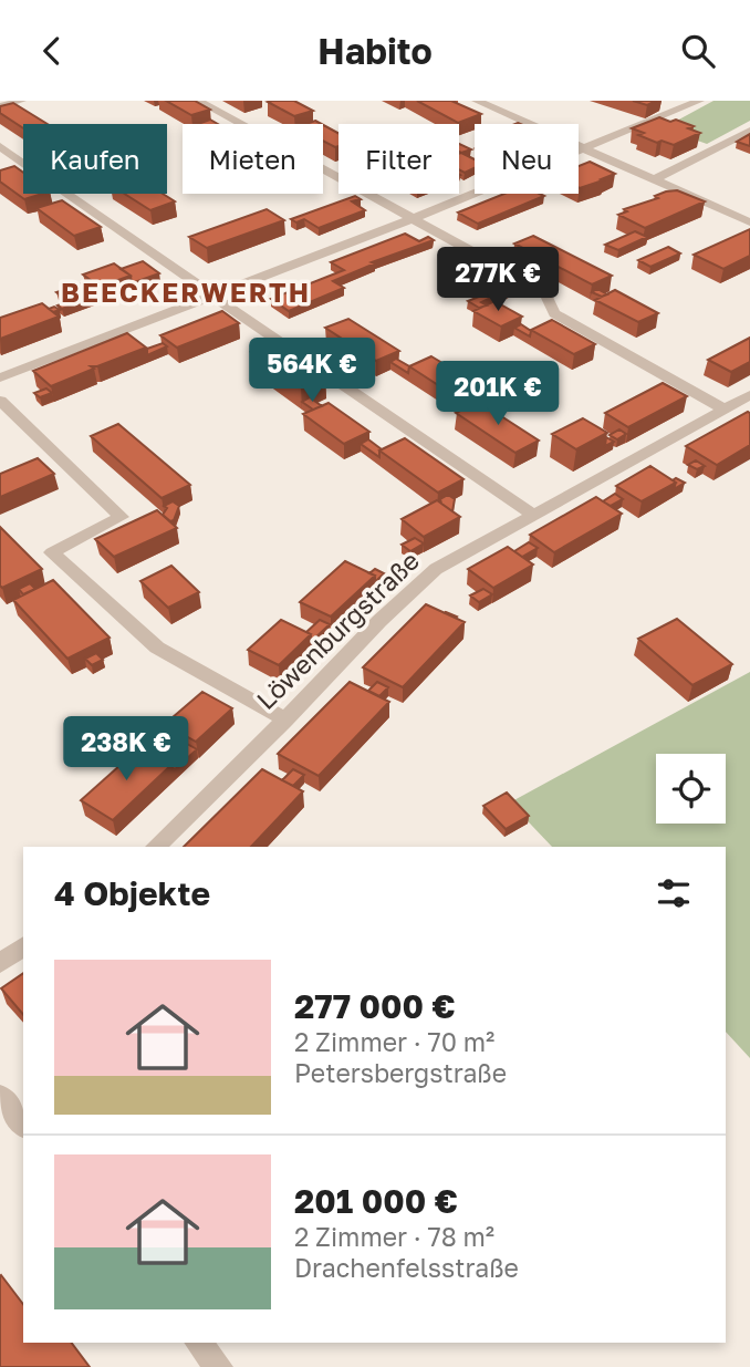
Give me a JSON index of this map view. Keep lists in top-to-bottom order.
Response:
{
  "streets": {
    "street": ["Löwenburgstraße"]
  },
  "districts": ["BEECKERWERTH"],
  "page": {
    "header": "Habito",
    "chip": [
      "Kaufen",
      "Mieten",
      "Filter",
      "Neu"
    ],
    "price": [
      "277K €",
      "564K €",
      "201K €",
      "238K €"
    ],
    "heading": "4 Objekte",
    "list": [
      {
        "name": "277 000 €",
        "note": "2 Zimmer · 70 m² · Petersbergstraße"
      },
      {
        "name": "201 000 €",
        "note": "2 Zimmer · 78 m² · Drachenfelsstraße"
      }
    ]
  }
}
